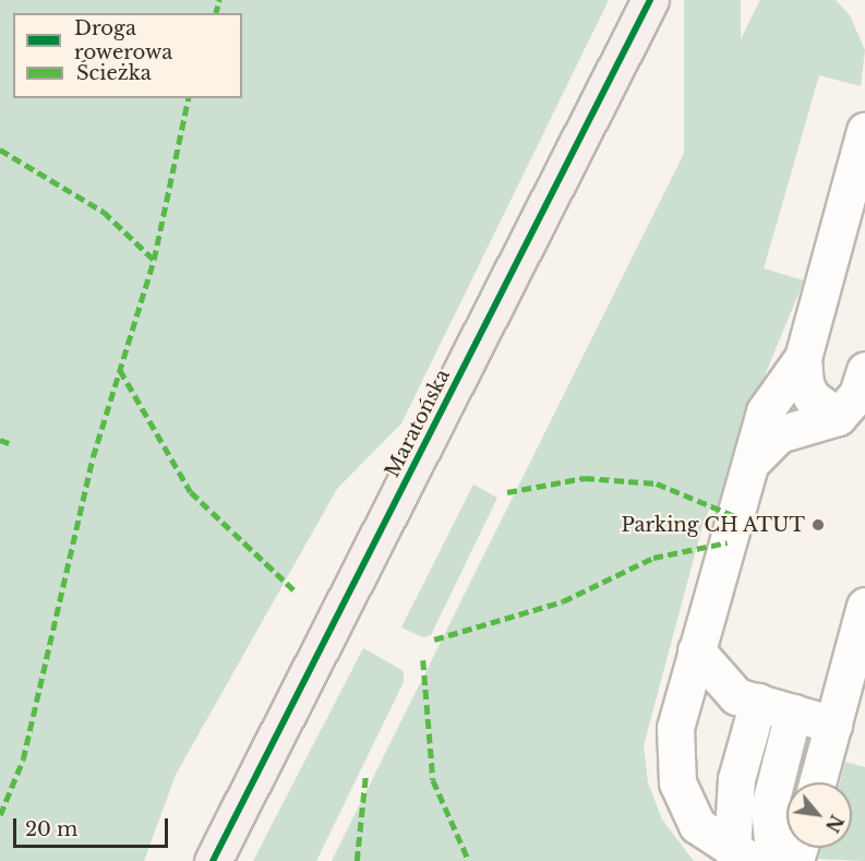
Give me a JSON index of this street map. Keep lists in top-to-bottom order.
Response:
{
  "streets": {
    "main road": ["Maratońska"]
  },
  "places": ["Parking CH ATUT"],
  "legend": ["Droga rowerowa", "Ścieżka"],
  "scale_bar": "20 m",
  "north": "bottom right"
}
